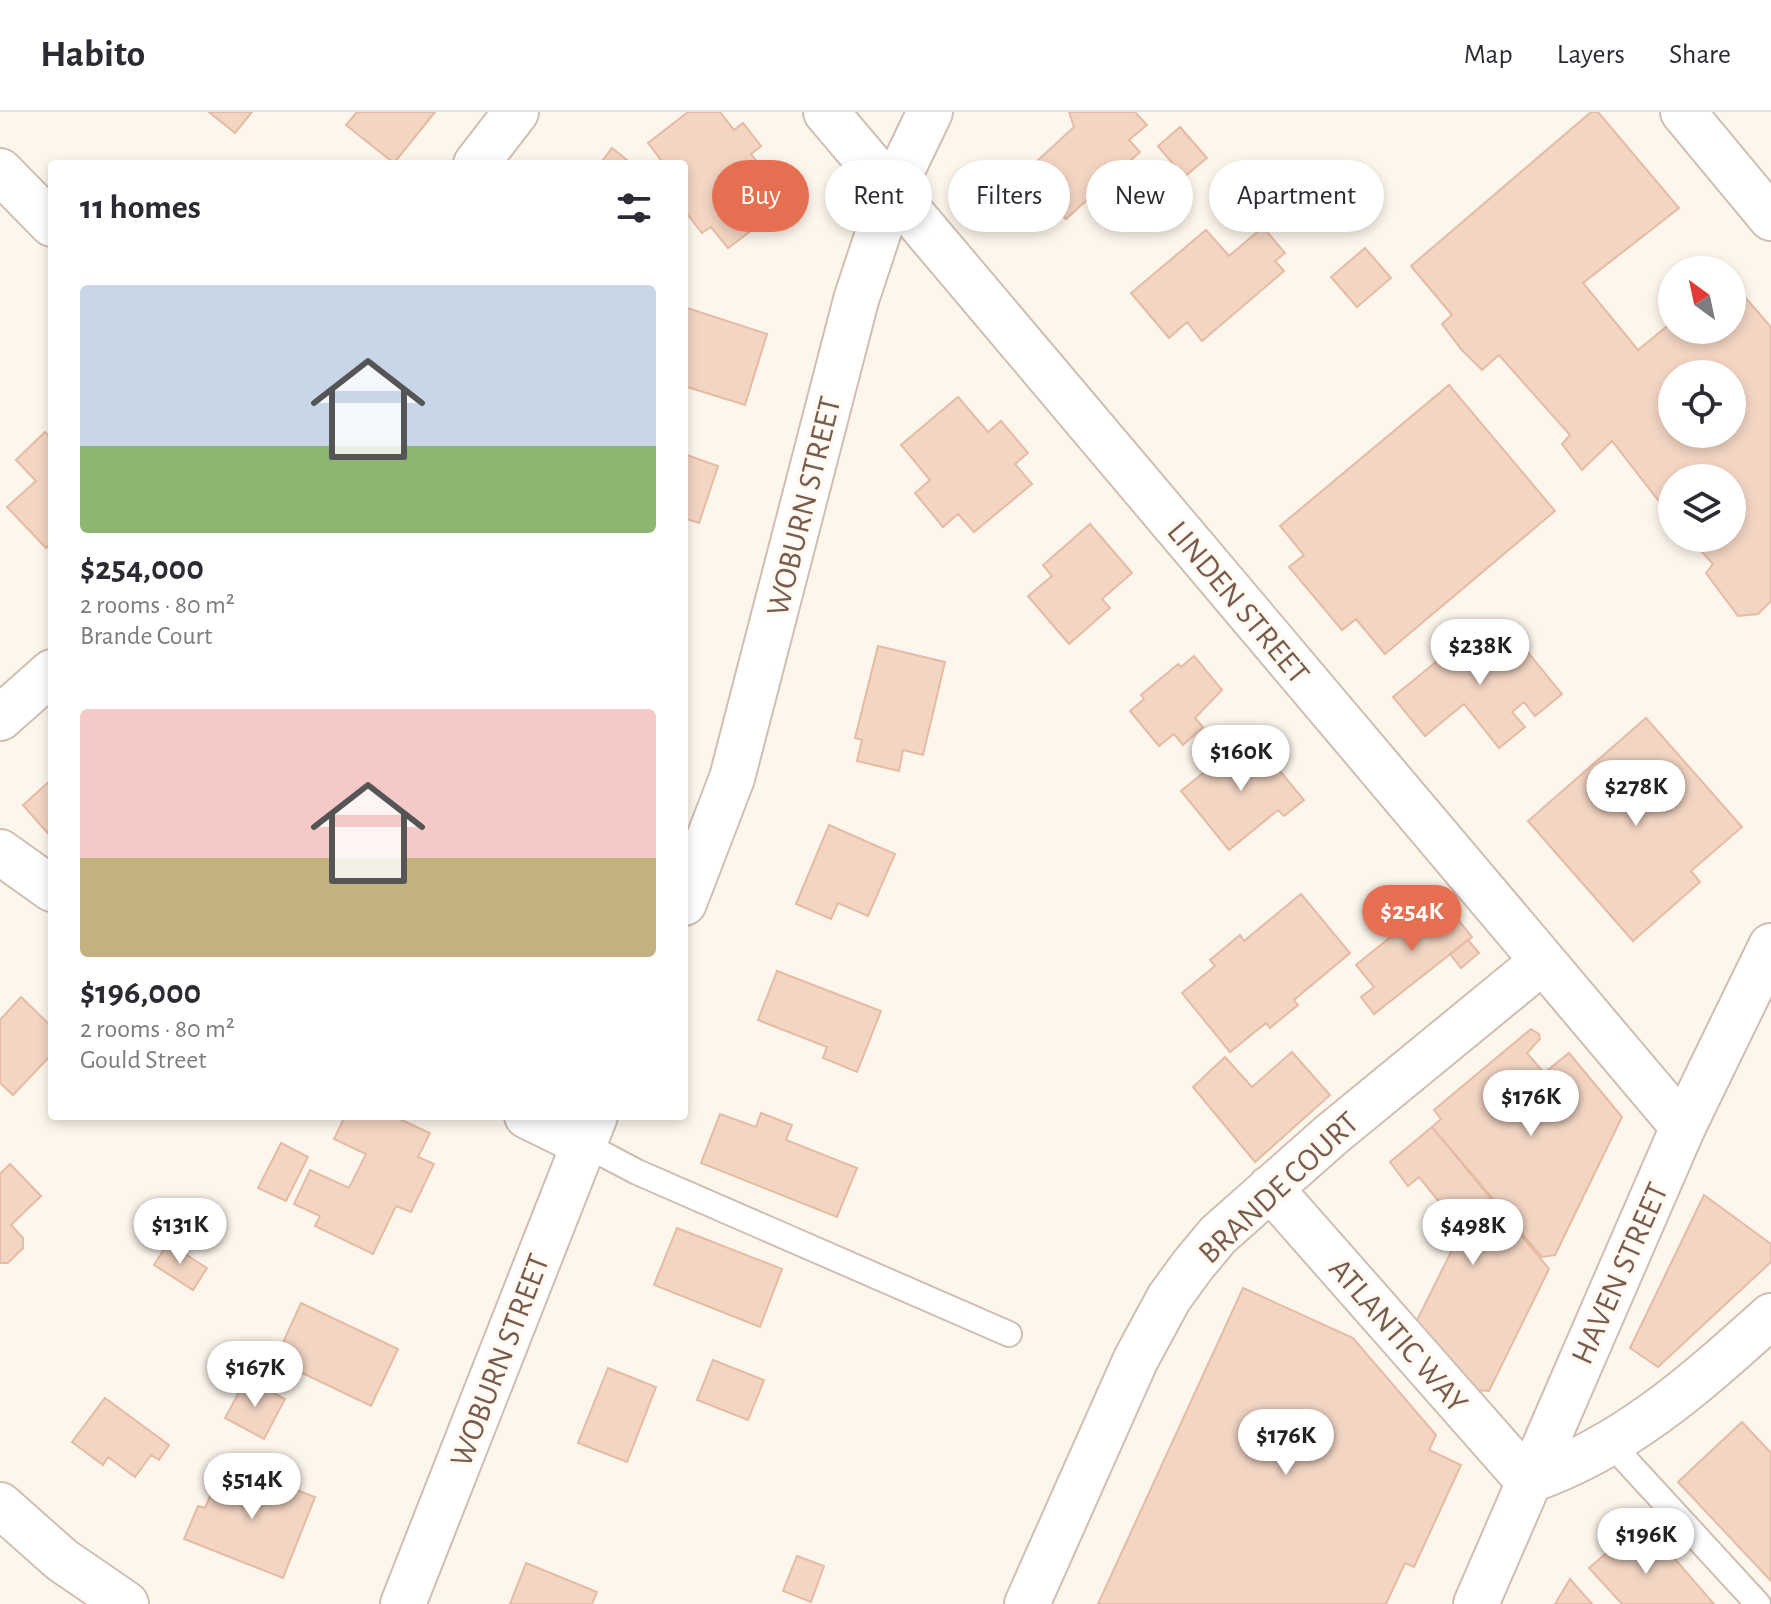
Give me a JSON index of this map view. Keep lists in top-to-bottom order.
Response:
{
  "streets": {
    "street": [
      "WOBURN STREET",
      "LINDEN STREET",
      "BRANDE COURT",
      "HAVEN STREET",
      "ATLANTIC WAY"
    ]
  },
  "crossings": [
    ["LINDEN STREET", "BRANDE COURT"],
    ["LINDEN STREET", "HAVEN STREET"],
    ["BRANDE COURT", "ATLANTIC WAY"],
    ["HAVEN STREET", "ATLANTIC WAY"]
  ],
  "north": "top left",
  "page": {
    "header": "Habito",
    "nav": ["Map", "Layers", "Share"],
    "chip": [
      "Buy",
      "Rent",
      "Filters",
      "New",
      "Apartment"
    ],
    "heading": "11 homes",
    "list": [
      {
        "name": "$254,000",
        "note": "2 rooms · 80 m² · Brande Court"
      },
      {
        "name": "$196,000",
        "note": "2 rooms · 80 m² · Gould Street"
      }
    ],
    "price": [
      "$238K",
      "$160K",
      "$278K",
      "$254K",
      "$176K",
      "$131K",
      "$498K",
      "$167K",
      "$176K",
      "$514K",
      "$196K"
    ]
  }
}
